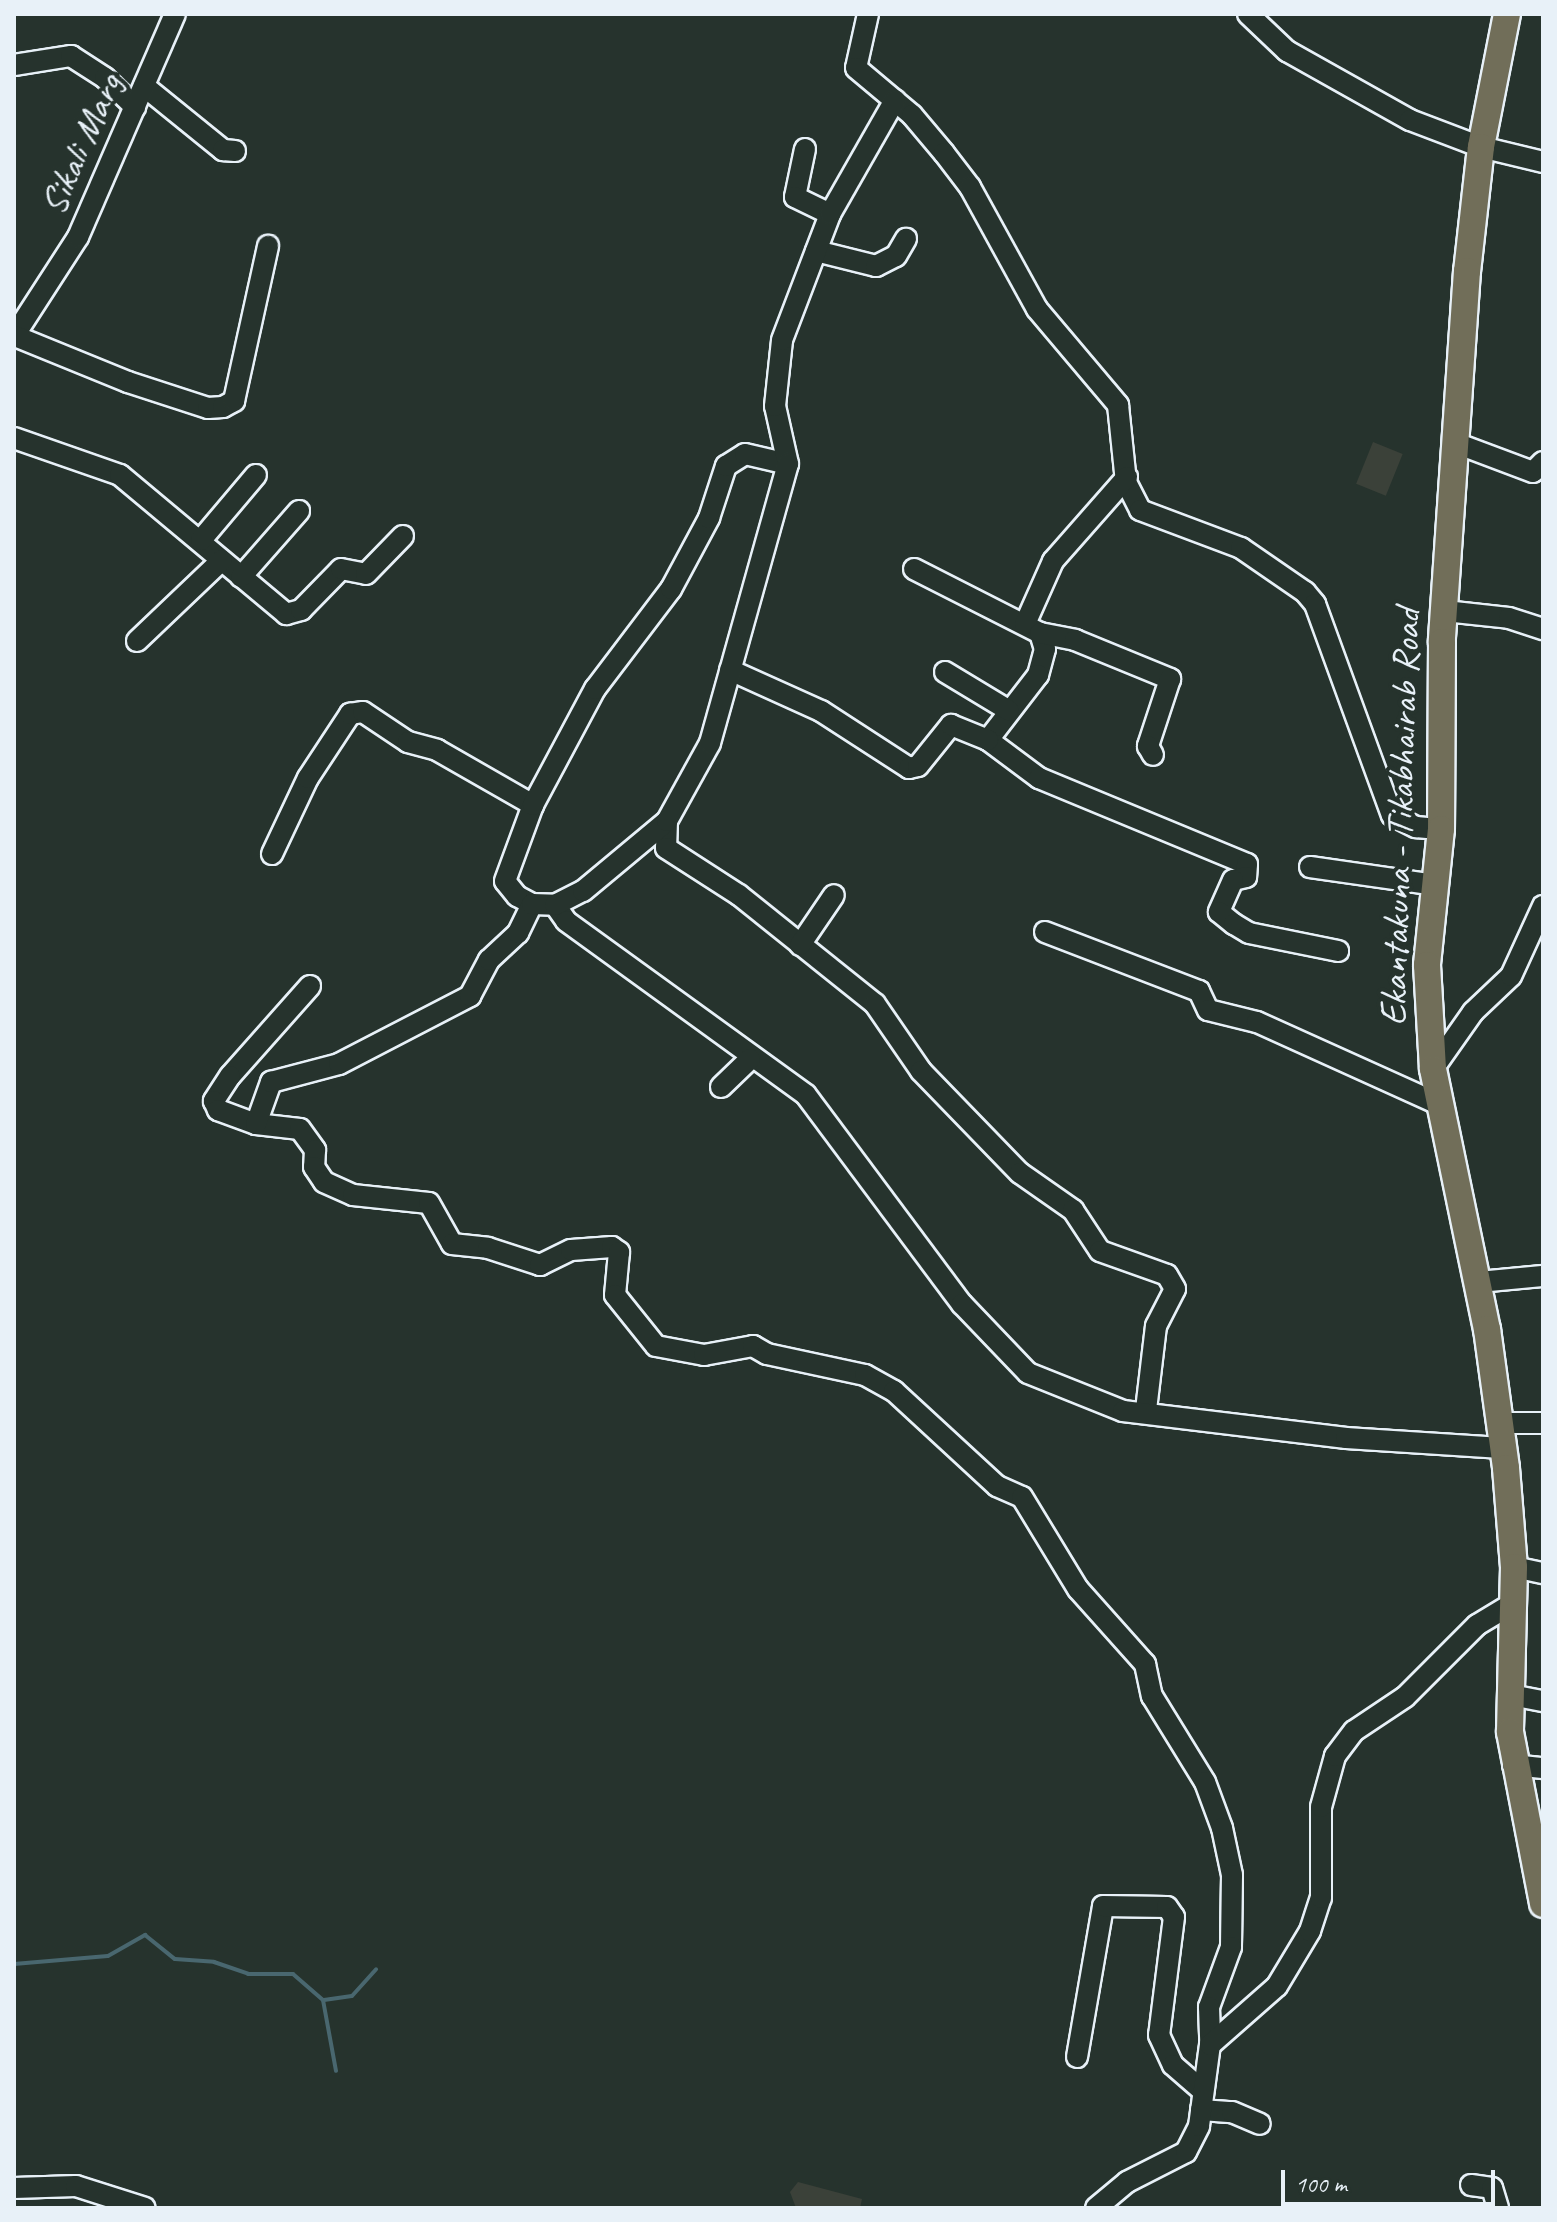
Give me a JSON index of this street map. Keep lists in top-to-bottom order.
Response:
{
  "streets": {
    "main road": ["Ekantakuna - Tikabhairab Road"],
    "street": ["Sikali Marg"]
  },
  "scale_bar": "100 m"
}
